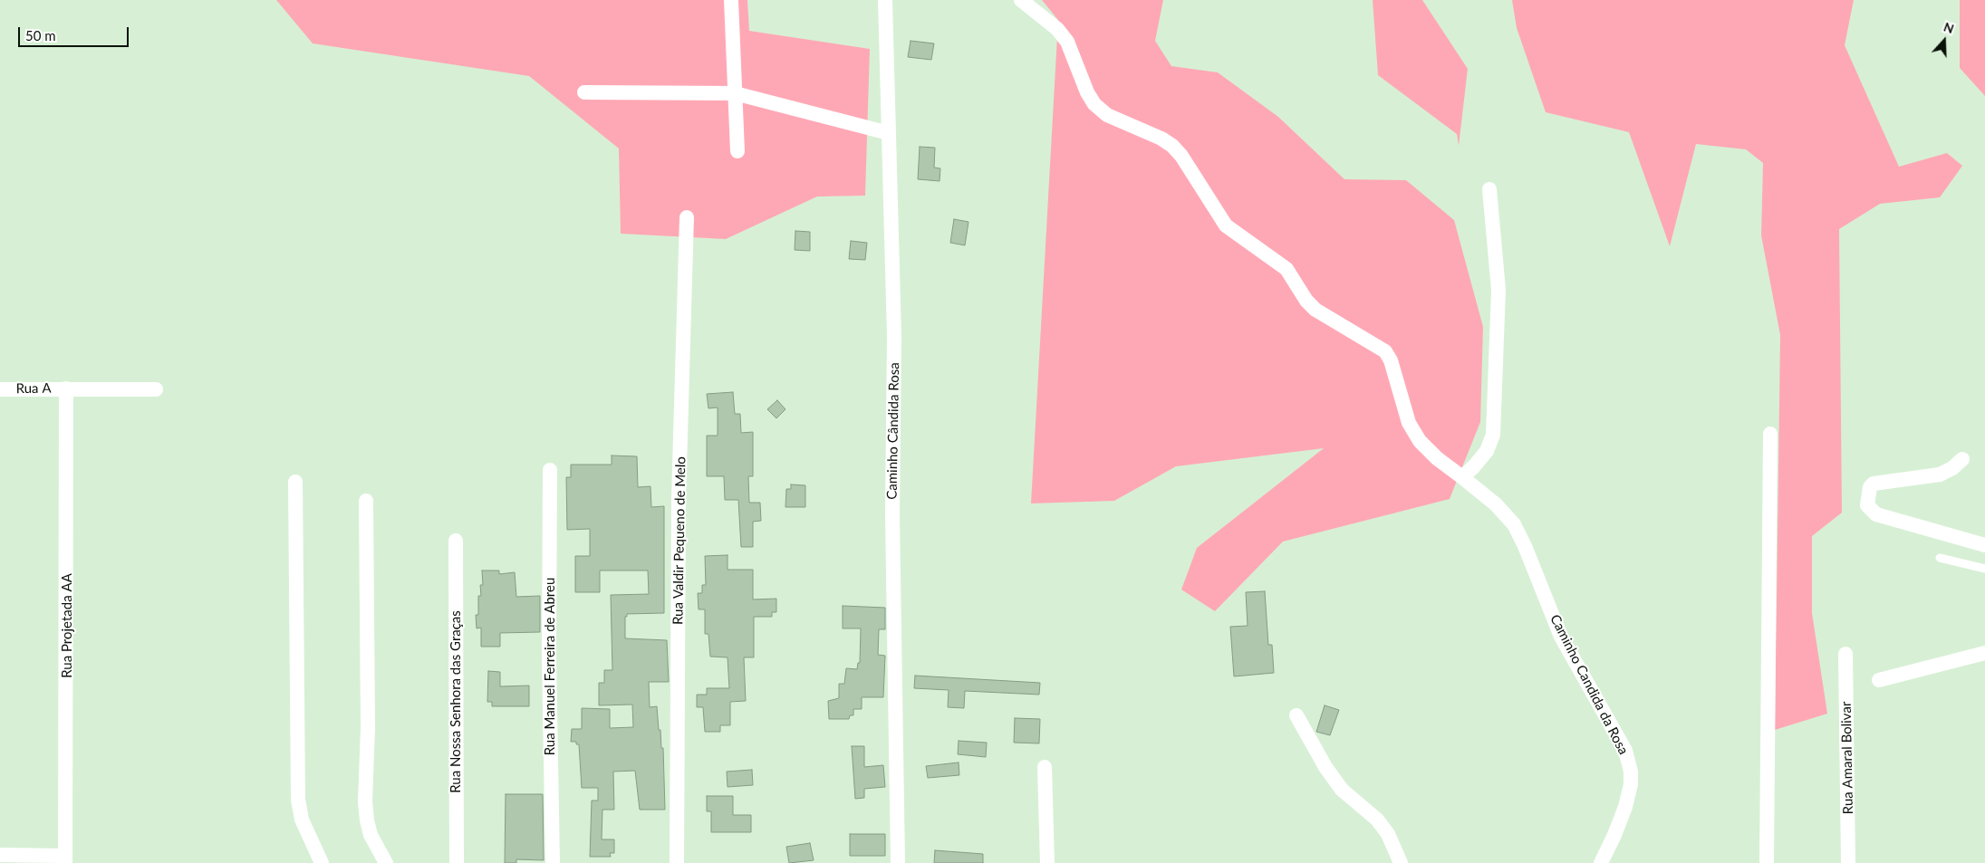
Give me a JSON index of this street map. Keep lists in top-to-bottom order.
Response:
{
  "streets": {
    "street": [
      "Rua A",
      "Caminho Cândida Rosa",
      "Rua Valdir Pequeno de Melo",
      "Rua Projetada AA",
      "Rua Manuel Ferreira de Abreu",
      "Caminho Candida da Rosa",
      "Rua Nossa Senhora das Graças",
      "Rua Amaral Bolivar"
    ]
  },
  "crossings": [
    ["Rua A", "Rua Projetada AA"]
  ],
  "scale_bar": "50 m",
  "north": "top"
}
